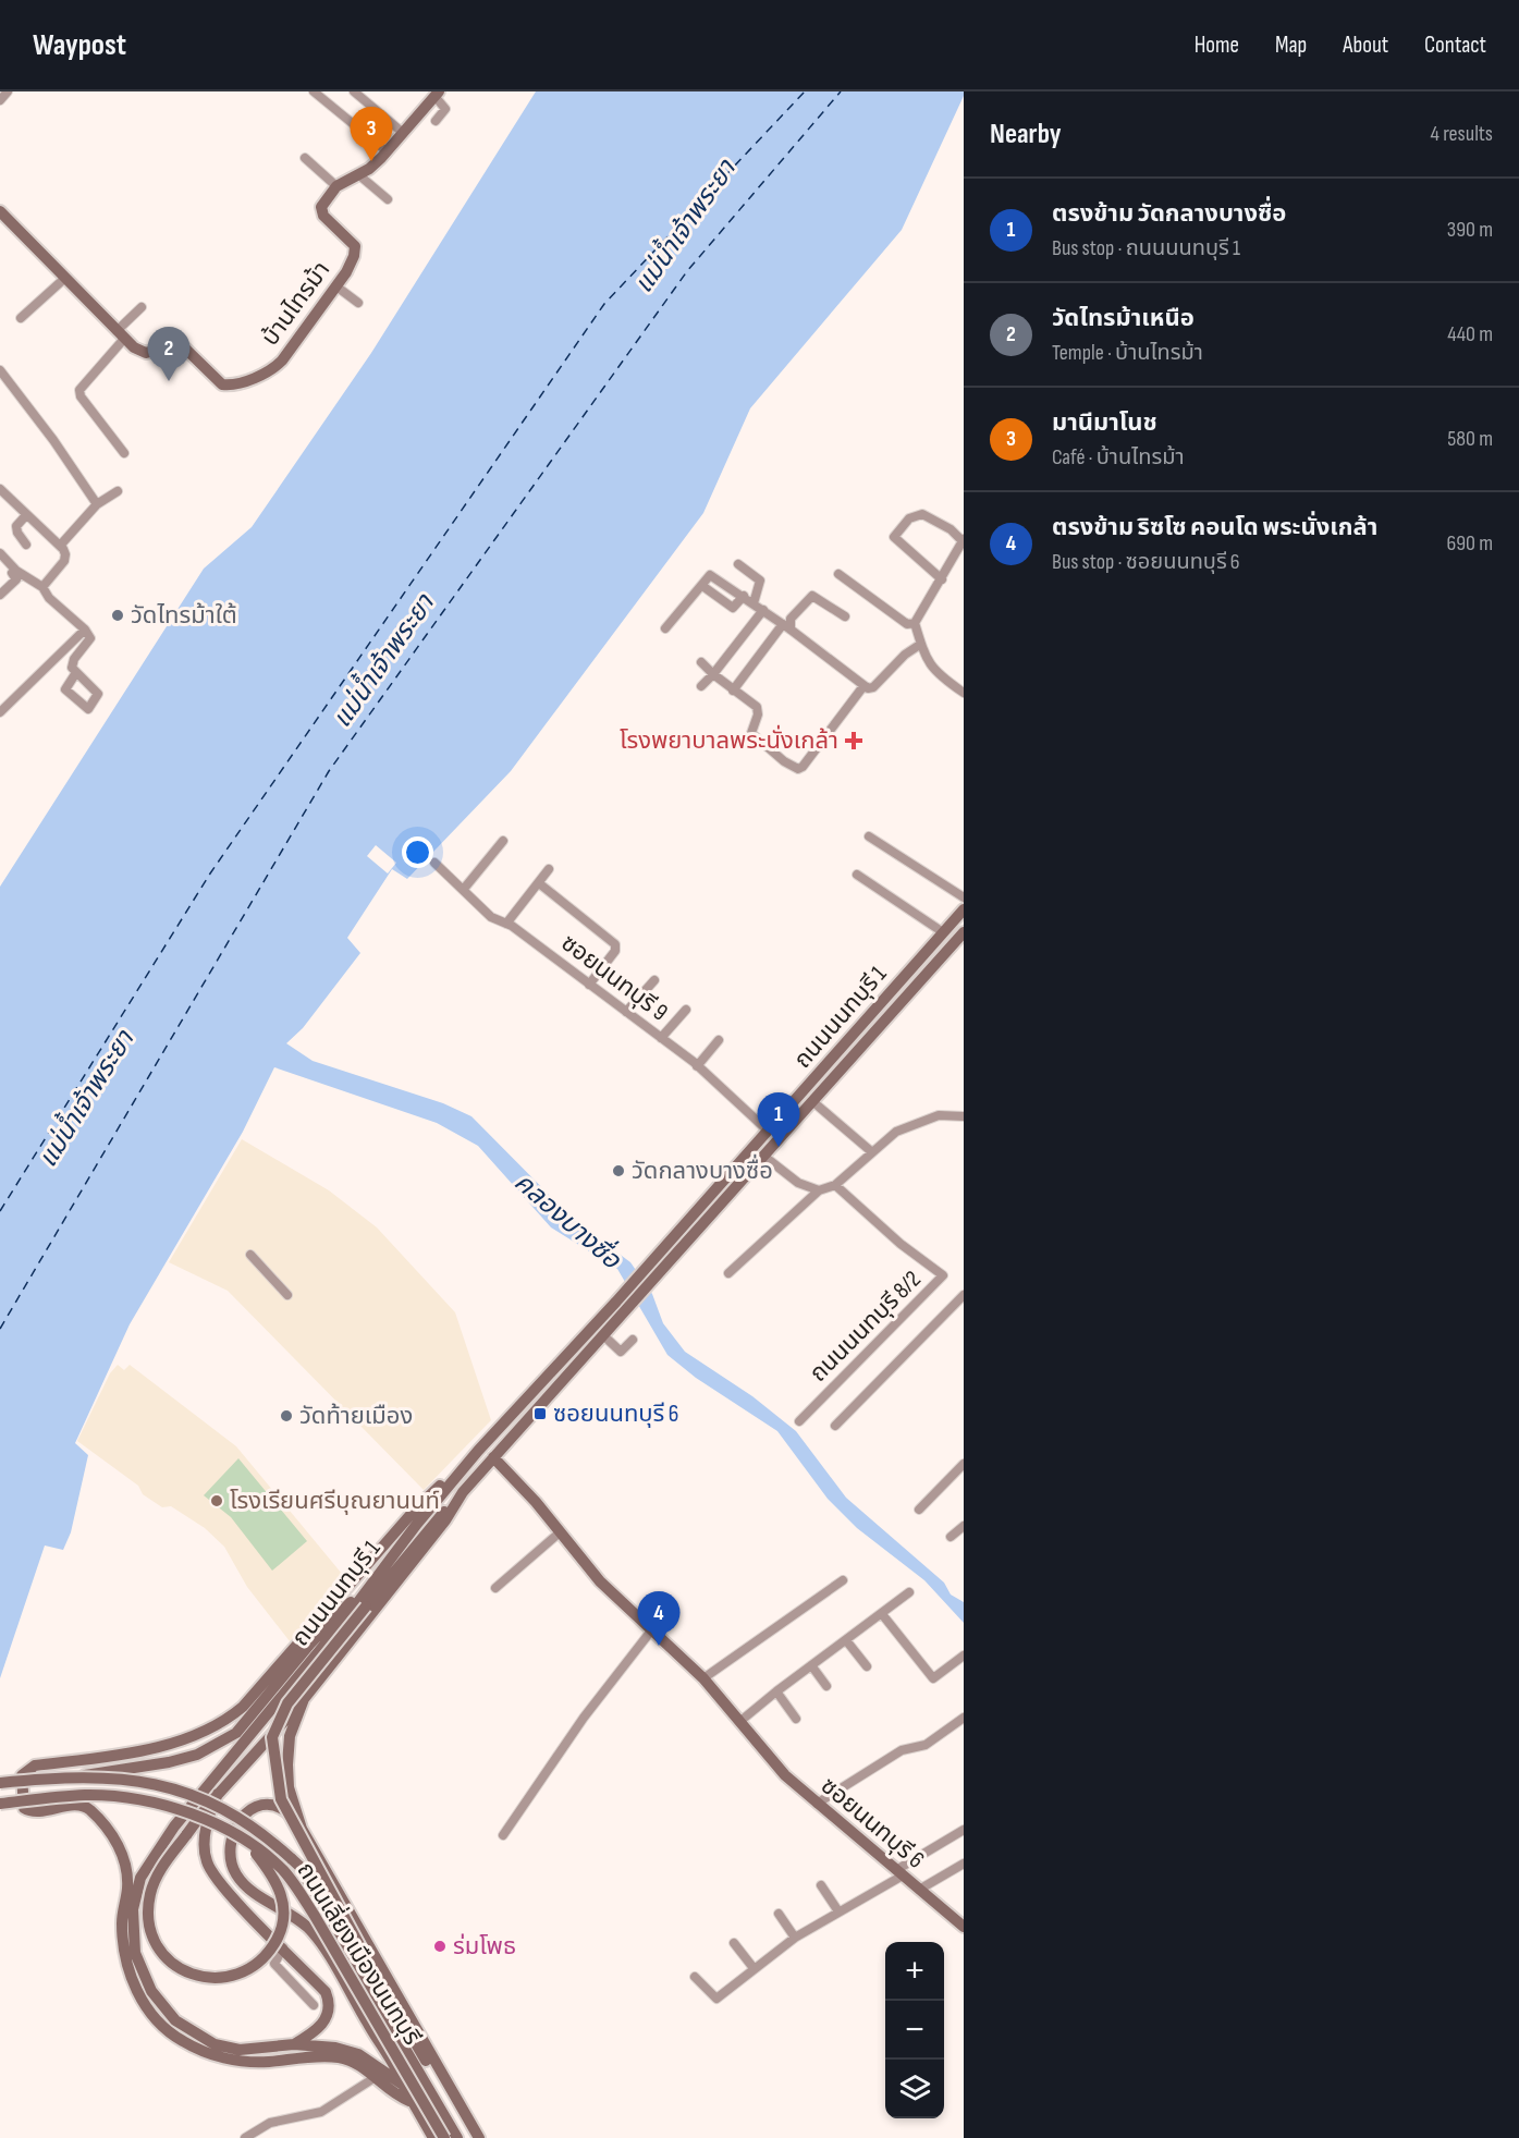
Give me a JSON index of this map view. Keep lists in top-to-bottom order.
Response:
{
  "streets": {
    "main road": [
      "บ้านไทรม้า",
      "ถนนนนทบุรี 1",
      "ซอยนนทบุรี 6",
      "ถนนเลี่ยงเมืองนนทบุรี"
    ],
    "street": ["ซอยนนทบุรี 9", "ถนนนนทบุรี 8/2"]
  },
  "crossings": [
    ["ซอยนนทบุรี 9", "ถนนนนทบุรี 1"],
    ["ถนนนนทบุรี 1", "ซอยนนทบุรี 6"]
  ],
  "water": ["แม่น้ำเจ้าพระยา", "คลองบางซื่อ"],
  "places": {
    "other": [
      "วัดไทรม้าใต้",
      "วัดกลางบางซื่อ",
      "วัดท้ายเมือง",
      "โรงเรียนศรีบุณยานนท์",
      "ร่มโพธ"
    ],
    "health": ["โรงพยาบาลพระนั่งเกล้า"],
    "transit": ["ซอยนนทบุรี 6"]
  },
  "page": {
    "header": "Waypost",
    "nav": [
      "Home",
      "Map",
      "About",
      "Contact"
    ],
    "heading": ["Nearby", "4 results"],
    "pins": [
      "3",
      "2",
      "1",
      "4"
    ],
    "list": [
      {
        "mark": "1",
        "name": "ตรงข้าม วัดกลางบางซื่อ",
        "note": "Bus stop · ถนนนนทบุรี 1",
        "value": "390 m"
      },
      {
        "mark": "2",
        "name": "วัดไทรม้าเหนือ",
        "note": "Temple · บ้านไทรม้า",
        "value": "440 m"
      },
      {
        "mark": "3",
        "name": "มานีมาโนช",
        "note": "Café · บ้านไทรม้า",
        "value": "580 m"
      },
      {
        "mark": "4",
        "name": "ตรงข้าม ริซโซ คอนโด พระนั่งเกล้า",
        "note": "Bus stop · ซอยนนทบุรี 6",
        "value": "690 m"
      }
    ],
    "map_buttons": ["+", "−"]
  }
}
